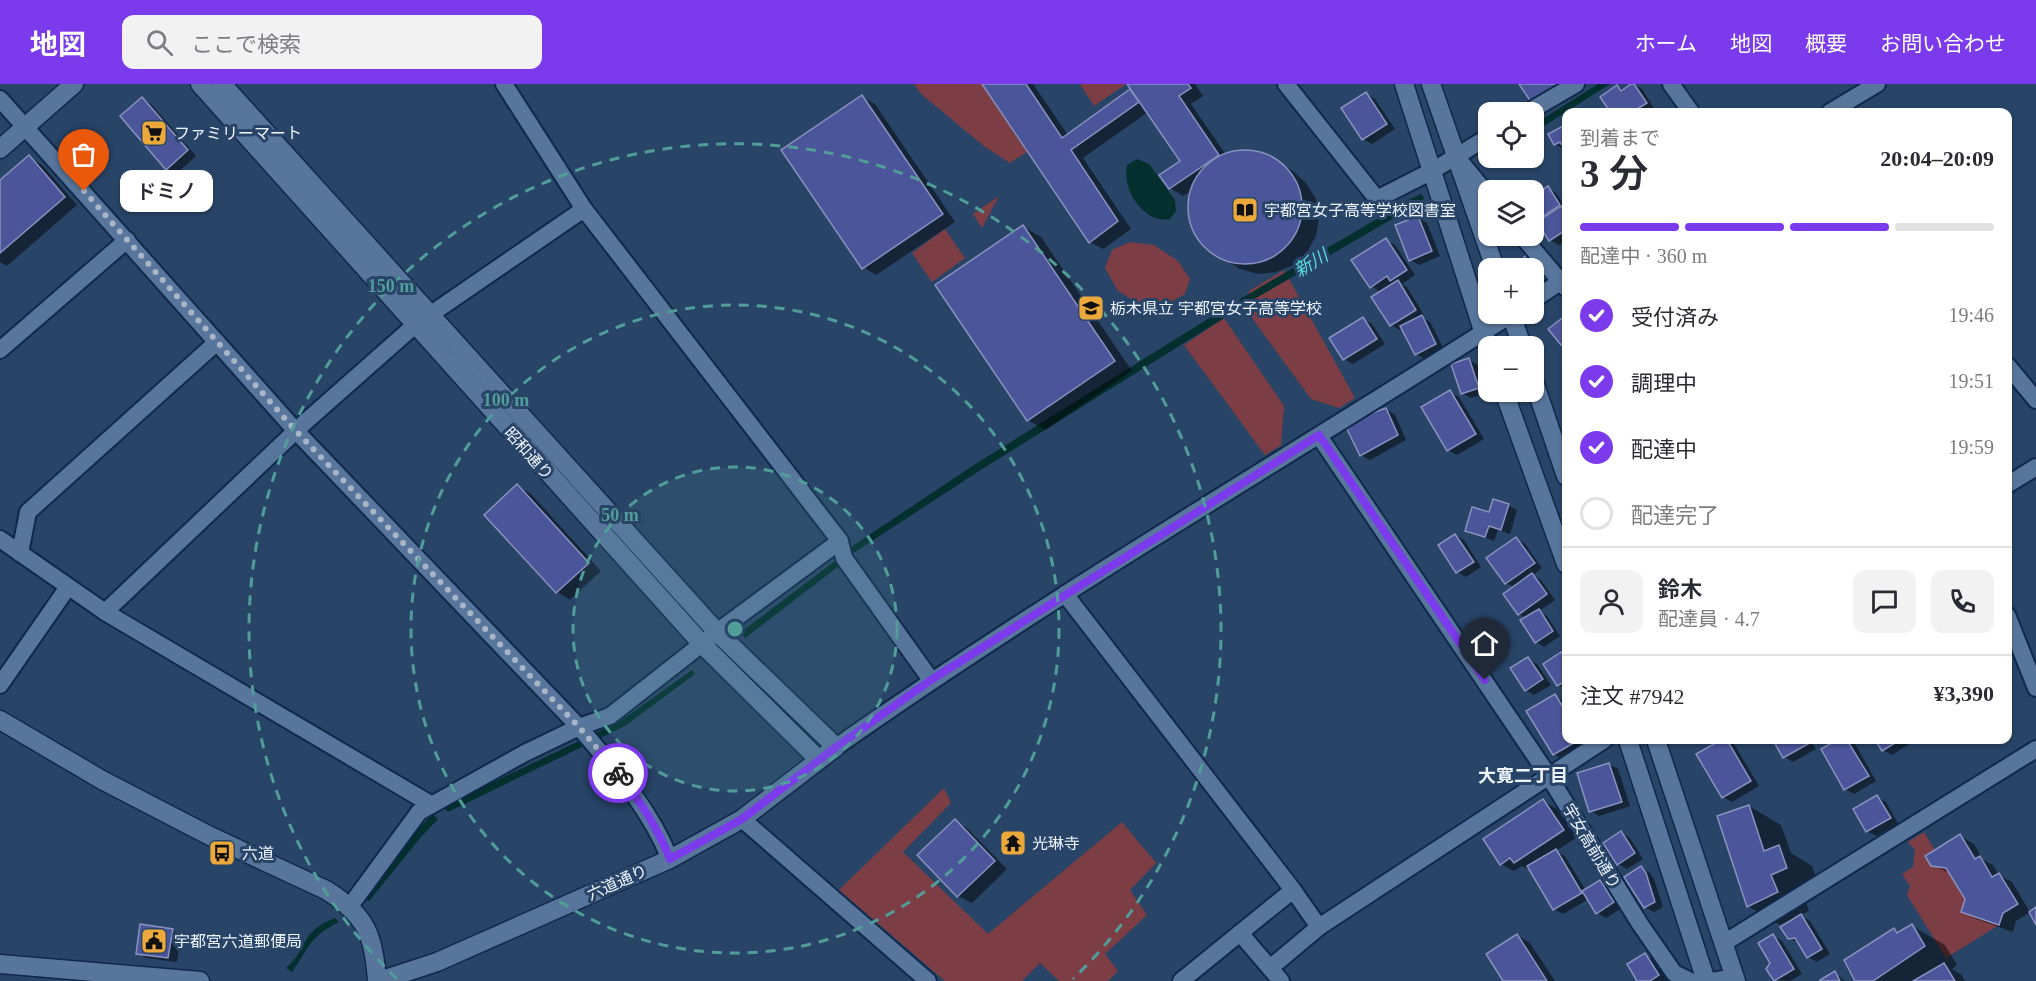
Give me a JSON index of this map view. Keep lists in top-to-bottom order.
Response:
{
  "streets": {
    "street": ["昭和通り", "宇女高前通り", "六道通り"]
  },
  "crossings": [
    ["昭和通り", "六道通り"]
  ],
  "districts": ["大寛二丁目"],
  "water": ["新川"],
  "places": {
    "supermarket": ["ファミリーマート"],
    "other": ["ドミノ"],
    "library": ["宇都宮女子高等学校図書室"],
    "school or university": ["栃木県立 宇都宮女子高等学校"],
    "temple": ["光琳寺"],
    "bus stop": ["六道"],
    "public building": ["宇都宮六道郵便局"]
  },
  "page": {
    "header": "地図",
    "search": "ここで検索",
    "nav": [
      "ホーム",
      "地図",
      "概要",
      "お問い合わせ"
    ],
    "map_buttons": ["+", "−"],
    "heading": ["3 分", "到着まで", "20:04–20:09"],
    "panel": [
      "鈴木",
      "配達員 · 4.7",
      "注文 #7942",
      "¥3,390"
    ],
    "bubble": "ドミノ",
    "bar": "配達中 · 360 m",
    "list": [
      ["受付済み", "19:46"],
      ["調理中", "19:51"],
      ["配達中", "19:59"],
      "配達完了"
    ]
  },
  "rings": ["150 m", "100 m", "50 m"]
}
